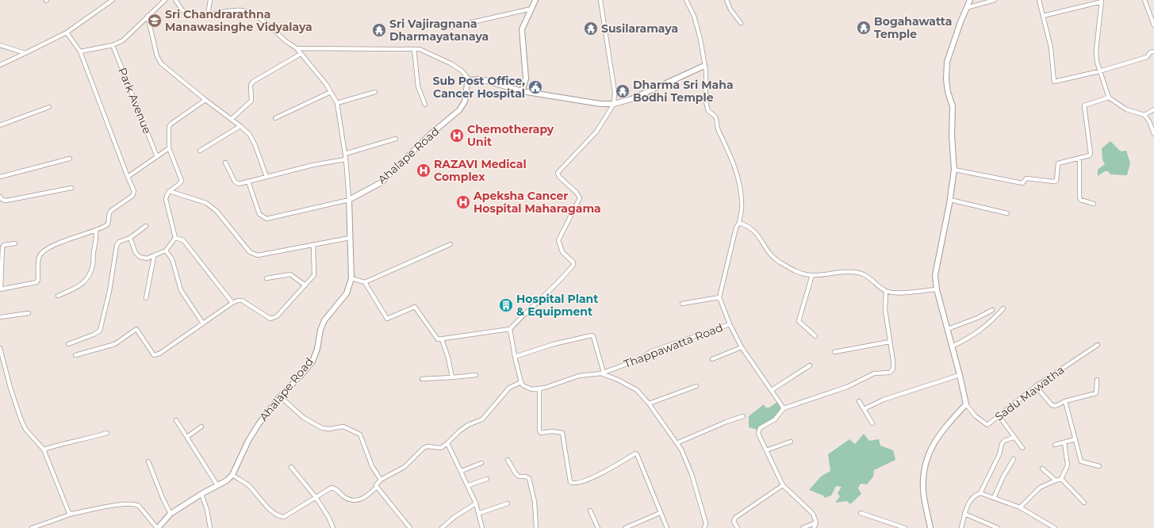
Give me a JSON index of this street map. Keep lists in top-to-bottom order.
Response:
{
  "streets": {
    "street": [
      "Park Avenue",
      "Ahalape Road",
      "Thappawatta Road",
      "Sadu Mawatha"
    ]
  },
  "places": {
    "school or university": ["Sri Chandrarathna Manawasinghe Vidyalaya"],
    "temple": [
      "Bogahawatta Temple",
      "Susilaramaya",
      "Sri Vajiragnana Dharmayatanaya",
      "Dharma Sri Maha Bodhi Temple"
    ],
    "public building": ["Sub Post Office, Cancer Hospital"],
    "hospital": ["Chemotherapy Unit", "RAZAVI Medical Complex", "Apeksha Cancer Hospital Maharagama"],
    "building": ["Hospital Plant & Equipment"]
  }
}
